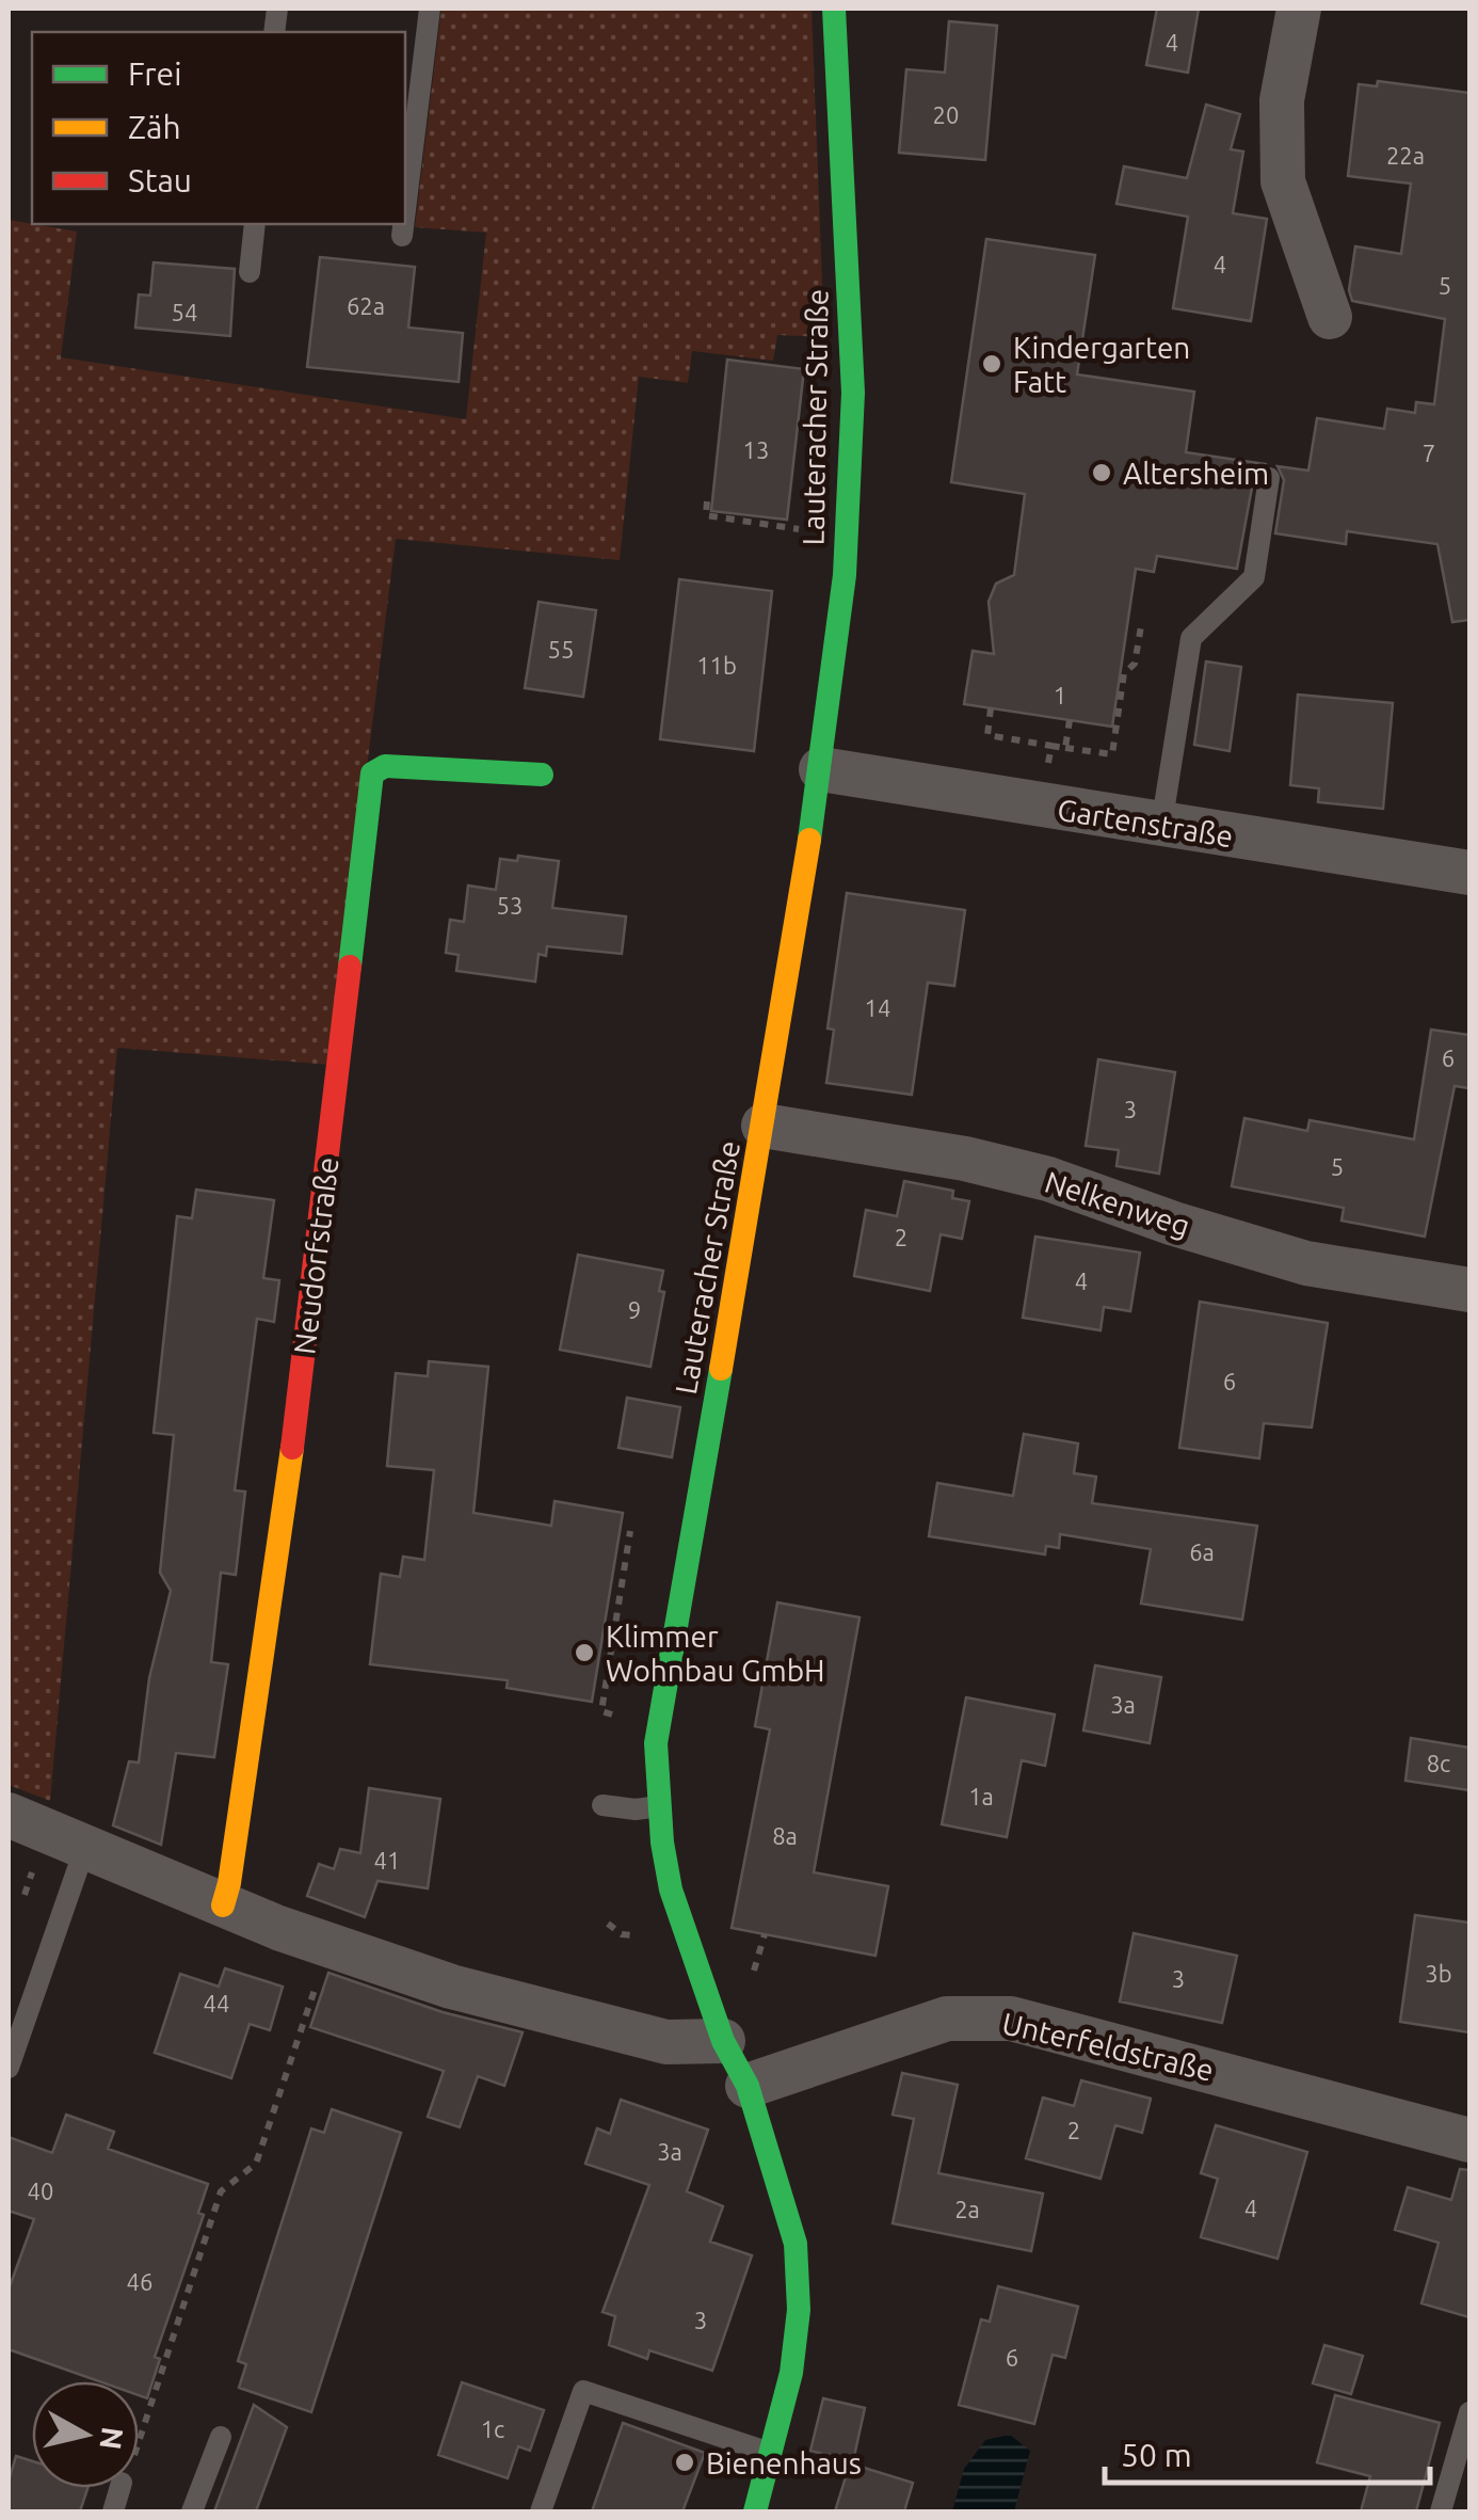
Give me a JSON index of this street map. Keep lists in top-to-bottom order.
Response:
{
  "streets": {
    "street": [
      "Lauteracher Straße",
      "Gartenstraße",
      "Nelkenweg",
      "Neudorfstraße",
      "Unterfeldstraße"
    ]
  },
  "crossings": [
    ["Lauteracher Straße", "Gartenstraße"],
    ["Lauteracher Straße", "Nelkenweg"],
    ["Lauteracher Straße", "Unterfeldstraße"]
  ],
  "places": [
    "Kindergarten Fatt",
    "Altersheim",
    "Klimmer Wohnbau GmbH",
    "Bienenhaus"
  ],
  "house_numbers": [
    "4",
    "20",
    "22a",
    "4",
    "5",
    "62a",
    "54",
    "13",
    "7",
    "55",
    "11b",
    "1",
    "53",
    "14",
    "6",
    "3",
    "5",
    "2",
    "4",
    "9",
    "6",
    "6a",
    "3a",
    "8c",
    "1a",
    "8a",
    "41",
    "3b",
    "3",
    "44",
    "2",
    "3a",
    "40",
    "4",
    "2a",
    "46",
    "3",
    "6",
    "1c"
  ],
  "legend": ["Frei", "Zäh", "Stau"],
  "scale_bar": "50 m",
  "north": "right"
}
